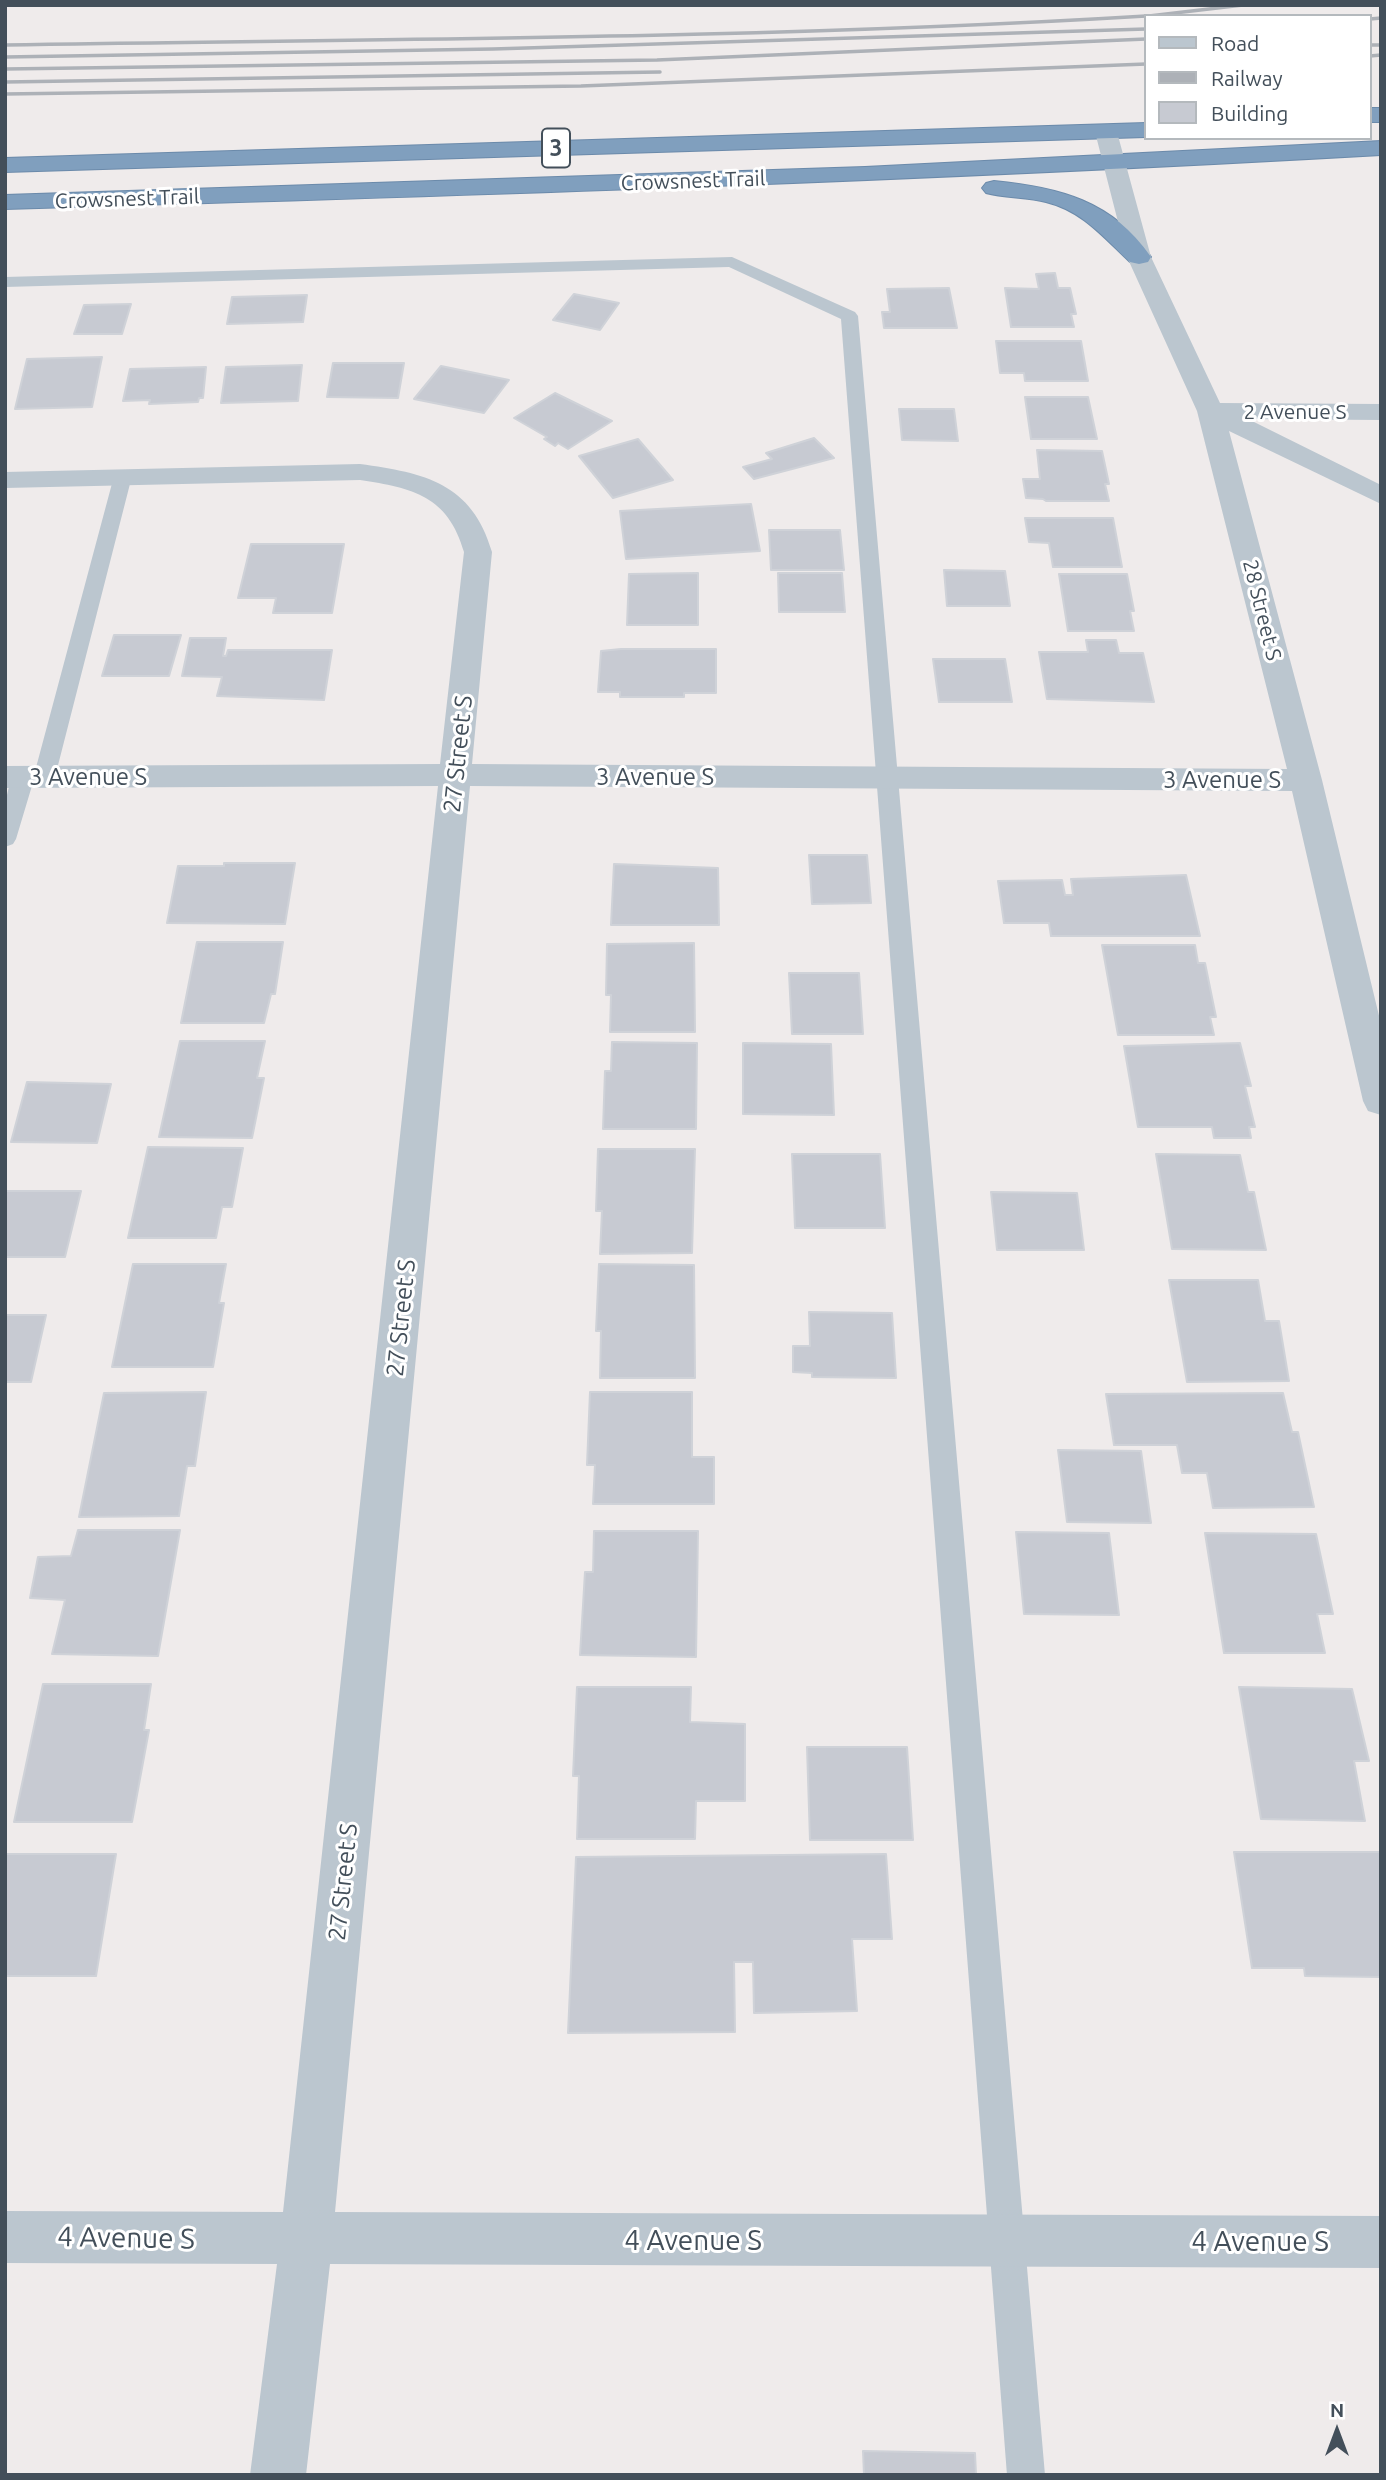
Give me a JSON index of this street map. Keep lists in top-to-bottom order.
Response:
{
  "streets": {
    "highway": ["3", "Crowsnest Trail"],
    "street": [
      "2 Avenue S",
      "28 Street S",
      "27 Street S",
      "3 Avenue S",
      "4 Avenue S"
    ]
  },
  "crossings": [
    ["Crowsnest Trail", "28 Street S"],
    ["2 Avenue S", "28 Street S"],
    ["28 Street S", "3 Avenue S"],
    ["27 Street S", "3 Avenue S"],
    ["27 Street S", "4 Avenue S"]
  ],
  "legend": ["Road", "Railway", "Building"],
  "north": "top"
}
